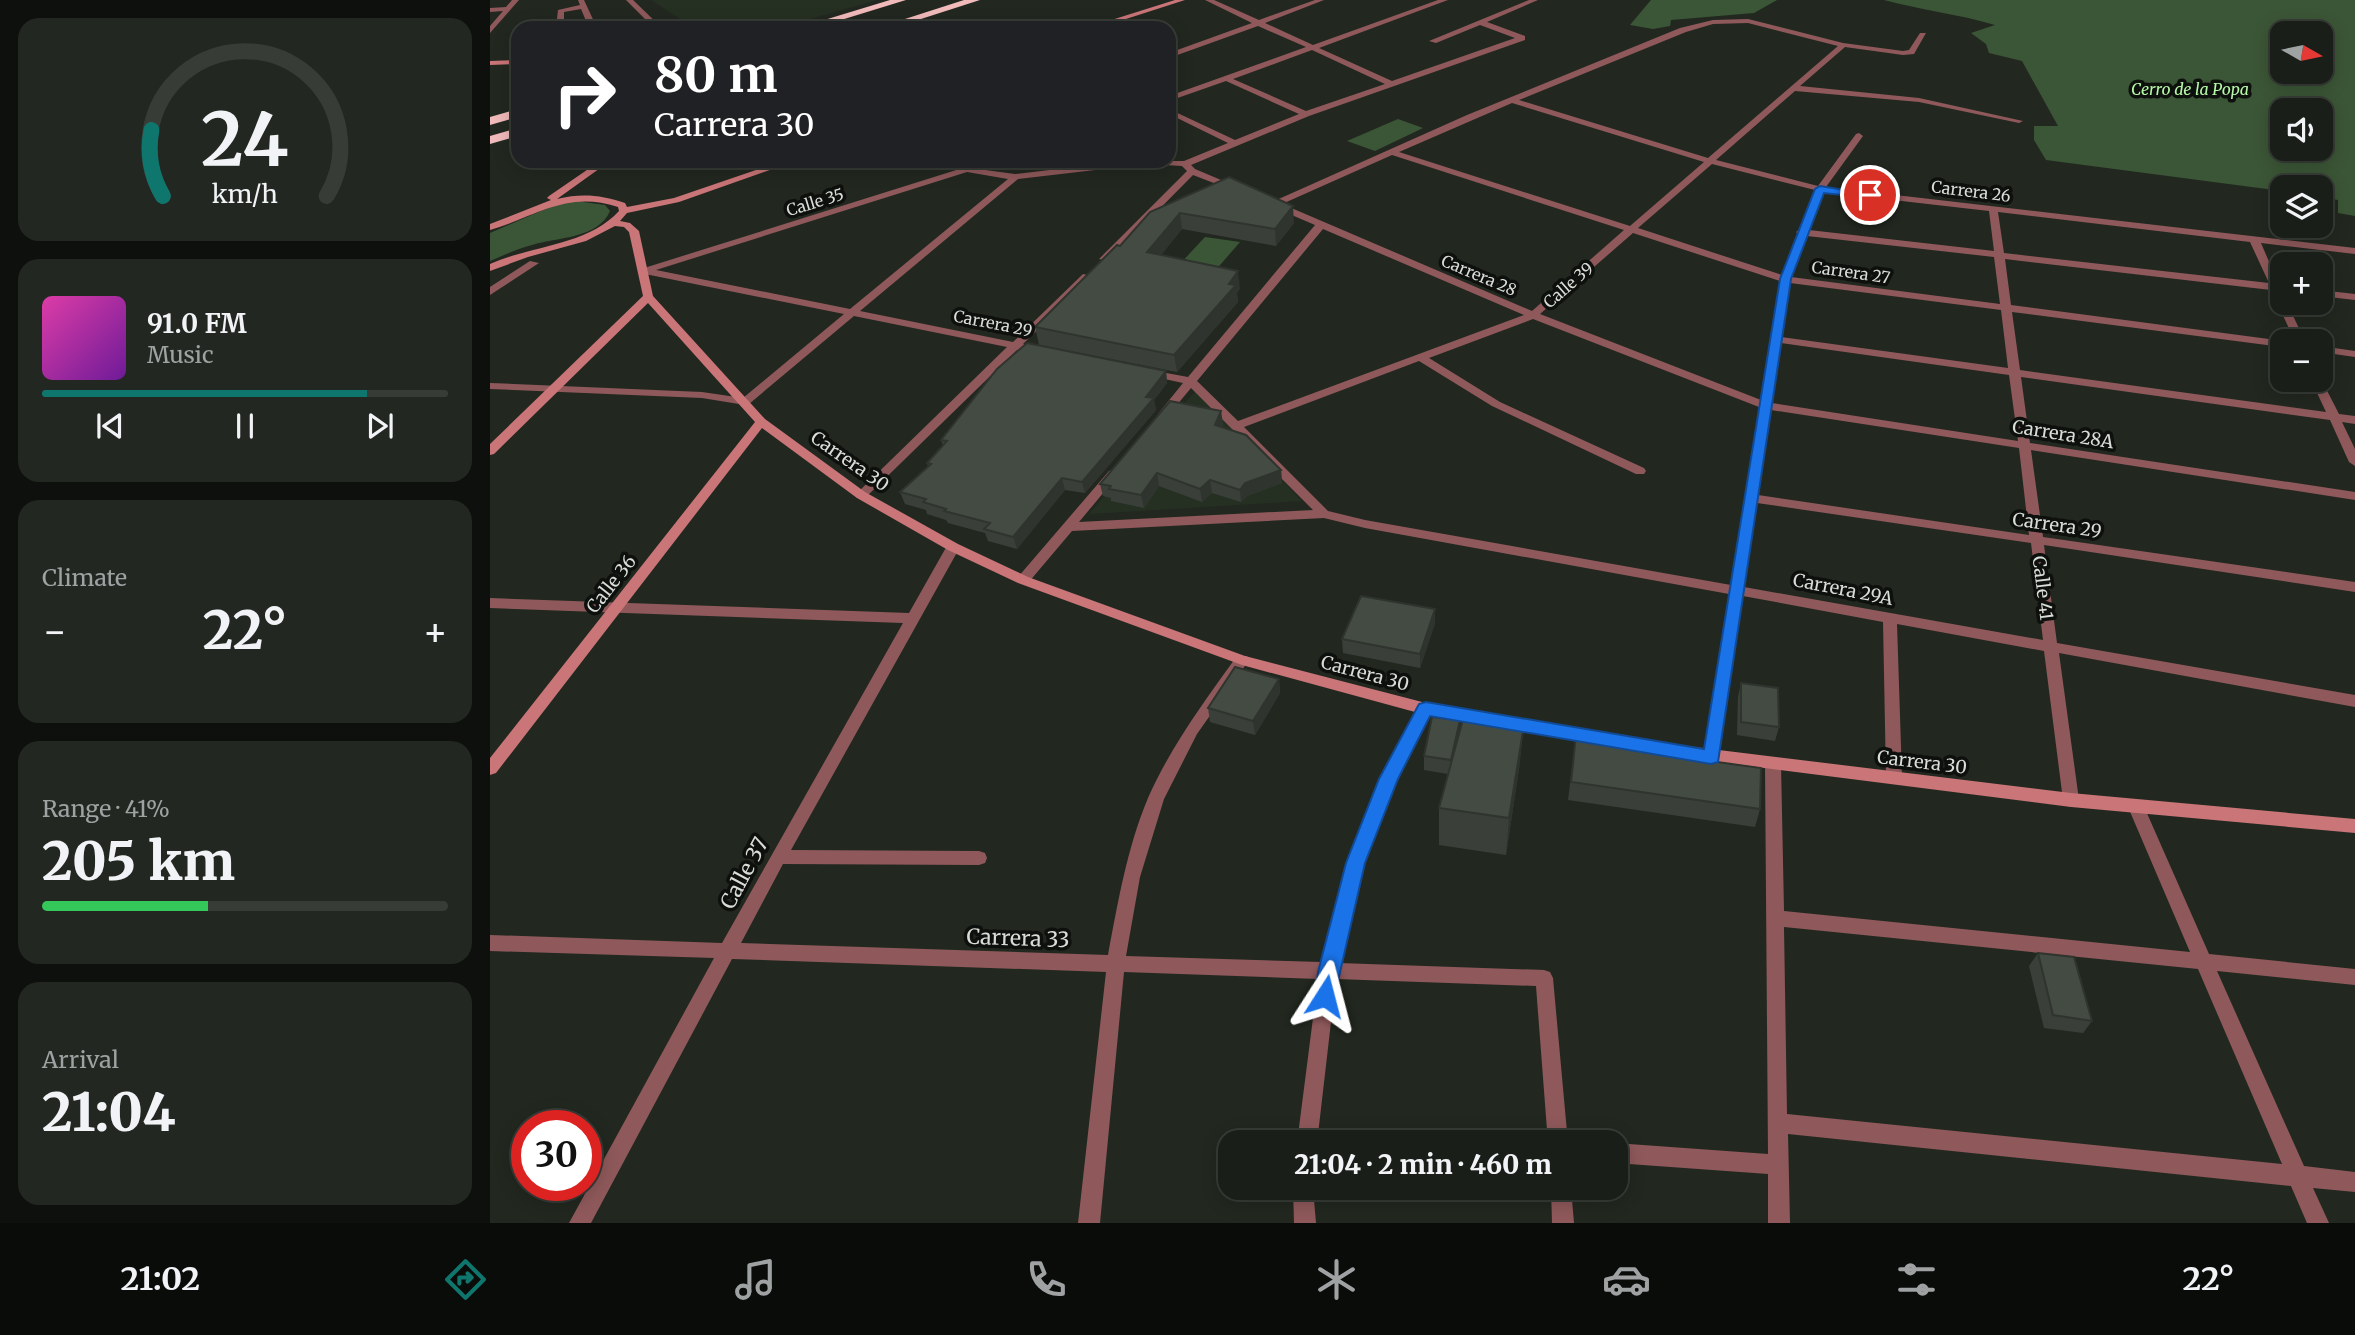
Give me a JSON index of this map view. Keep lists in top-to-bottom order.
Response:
{
  "streets": {
    "main road": ["Carrera 30", "Calle 36"],
    "street": [
      "Carrera 26",
      "Calle 35",
      "Carrera 27",
      "Carrera 28",
      "Calle 39",
      "Carrera 29",
      "Carrera 28A",
      "Calle 41",
      "Carrera 29A",
      "Calle 37",
      "Carrera 33"
    ]
  },
  "crossings": [
    ["Carrera 26", "Calle 39"],
    ["Carrera 26", "Calle 41"],
    ["Calle 35", "Carrera 29"],
    ["Carrera 27", "Calle 39"],
    ["Carrera 27", "Calle 41"],
    ["Carrera 28", "Calle 39"],
    ["Carrera 28", "Carrera 28A"],
    ["Carrera 29", "Calle 41"],
    ["Carrera 28A", "Calle 41"],
    ["Carrera 30", "Calle 36"],
    ["Carrera 30", "Calle 41"],
    ["Carrera 30", "Calle 37"],
    ["Calle 41", "Carrera 29A"],
    ["Calle 37", "Carrera 33"]
  ],
  "parks": ["Cerro de la Popa"],
  "north": "right",
  "page": {
    "map_buttons": ["+", "−"],
    "turn": ["80 m", "Carrera 30"],
    "song": ["91.0 FM", "Music"],
    "tile": [
      "Climate",
      ["Range · 41%", "205 km"],
      ["Arrival", "21:04"]
    ],
    "heat": ["−", "22°", "+"],
    "limit": "30",
    "trip": "21:04 · 2 min · 460 m",
    "tabs": ["21:02", "22°"],
    "gauge": ["24", "km/h"]
  }
}
